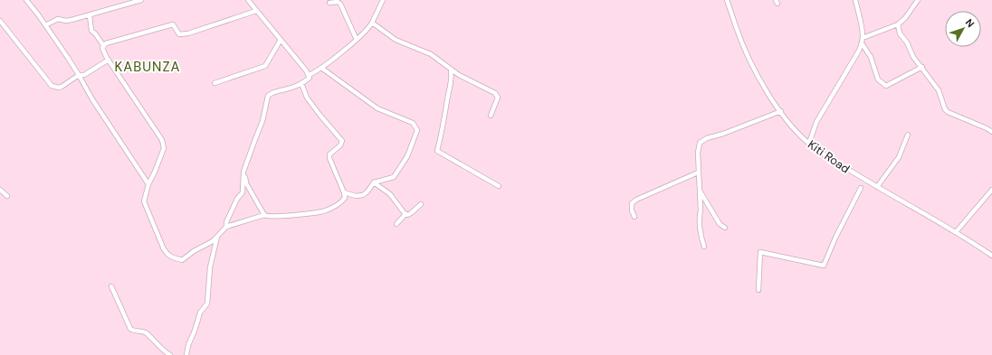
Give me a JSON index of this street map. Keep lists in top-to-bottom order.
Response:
{
  "streets": {
    "street": ["Kiti Road"]
  },
  "districts": ["KABUNZA"],
  "north": "top right"
}
